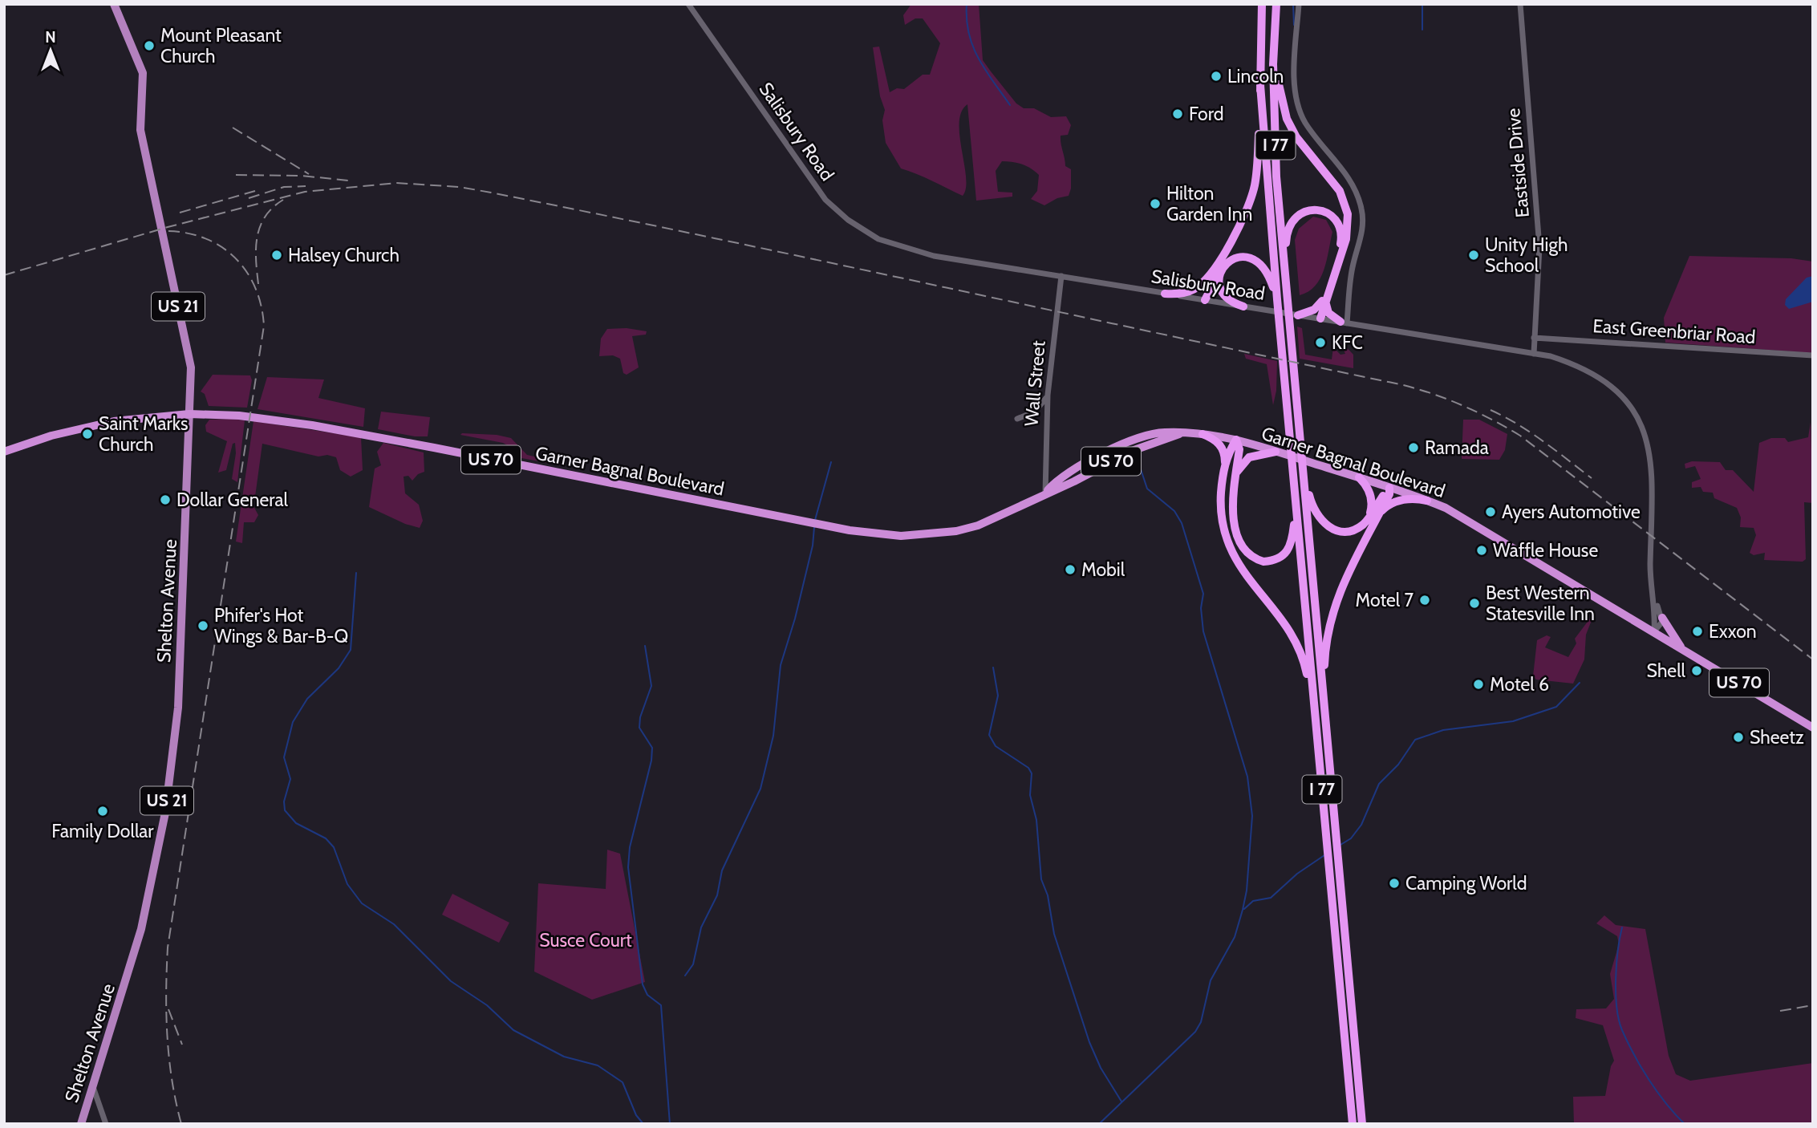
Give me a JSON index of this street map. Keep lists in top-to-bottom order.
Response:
{
  "streets": {
    "highway": ["I 77", "US 70", "Garner Bagnal Boulevard"],
    "main road": ["US 21", "Shelton Avenue"],
    "street": [
      "Salisbury Road",
      "Eastside Drive",
      "East Greenbriar Road",
      "Wall Street"
    ]
  },
  "crossings": [
    ["Salisbury Road", "Eastside Drive"],
    ["Salisbury Road", "Wall Street"],
    ["Salisbury Road", "US 70"],
    ["Salisbury Road", "Garner Bagnal Boulevard"],
    ["Eastside Drive", "East Greenbriar Road"],
    ["Wall Street", "Garner Bagnal Boulevard"],
    ["US 70", "Garner Bagnal Boulevard"],
    ["Garner Bagnal Boulevard", "Shelton Avenue"]
  ],
  "parks": ["Susce Court"],
  "places": [
    "Mount Pleasant Church",
    "Lincoln",
    "Ford",
    "Hilton Garden Inn",
    "Halsey Church",
    "Unity High School",
    "KFC",
    "Saint Marks Church",
    "Ramada",
    "Dollar General",
    "Ayers Automotive",
    "Waffle House",
    "Mobil",
    "Motel 7",
    "Best Western Statesville Inn",
    "Phifer's Hot Wings & Bar-B-Q",
    "Exxon",
    "Shell",
    "Motel 6",
    "Sheetz",
    "Family Dollar",
    "Camping World"
  ],
  "north": "top"
}
